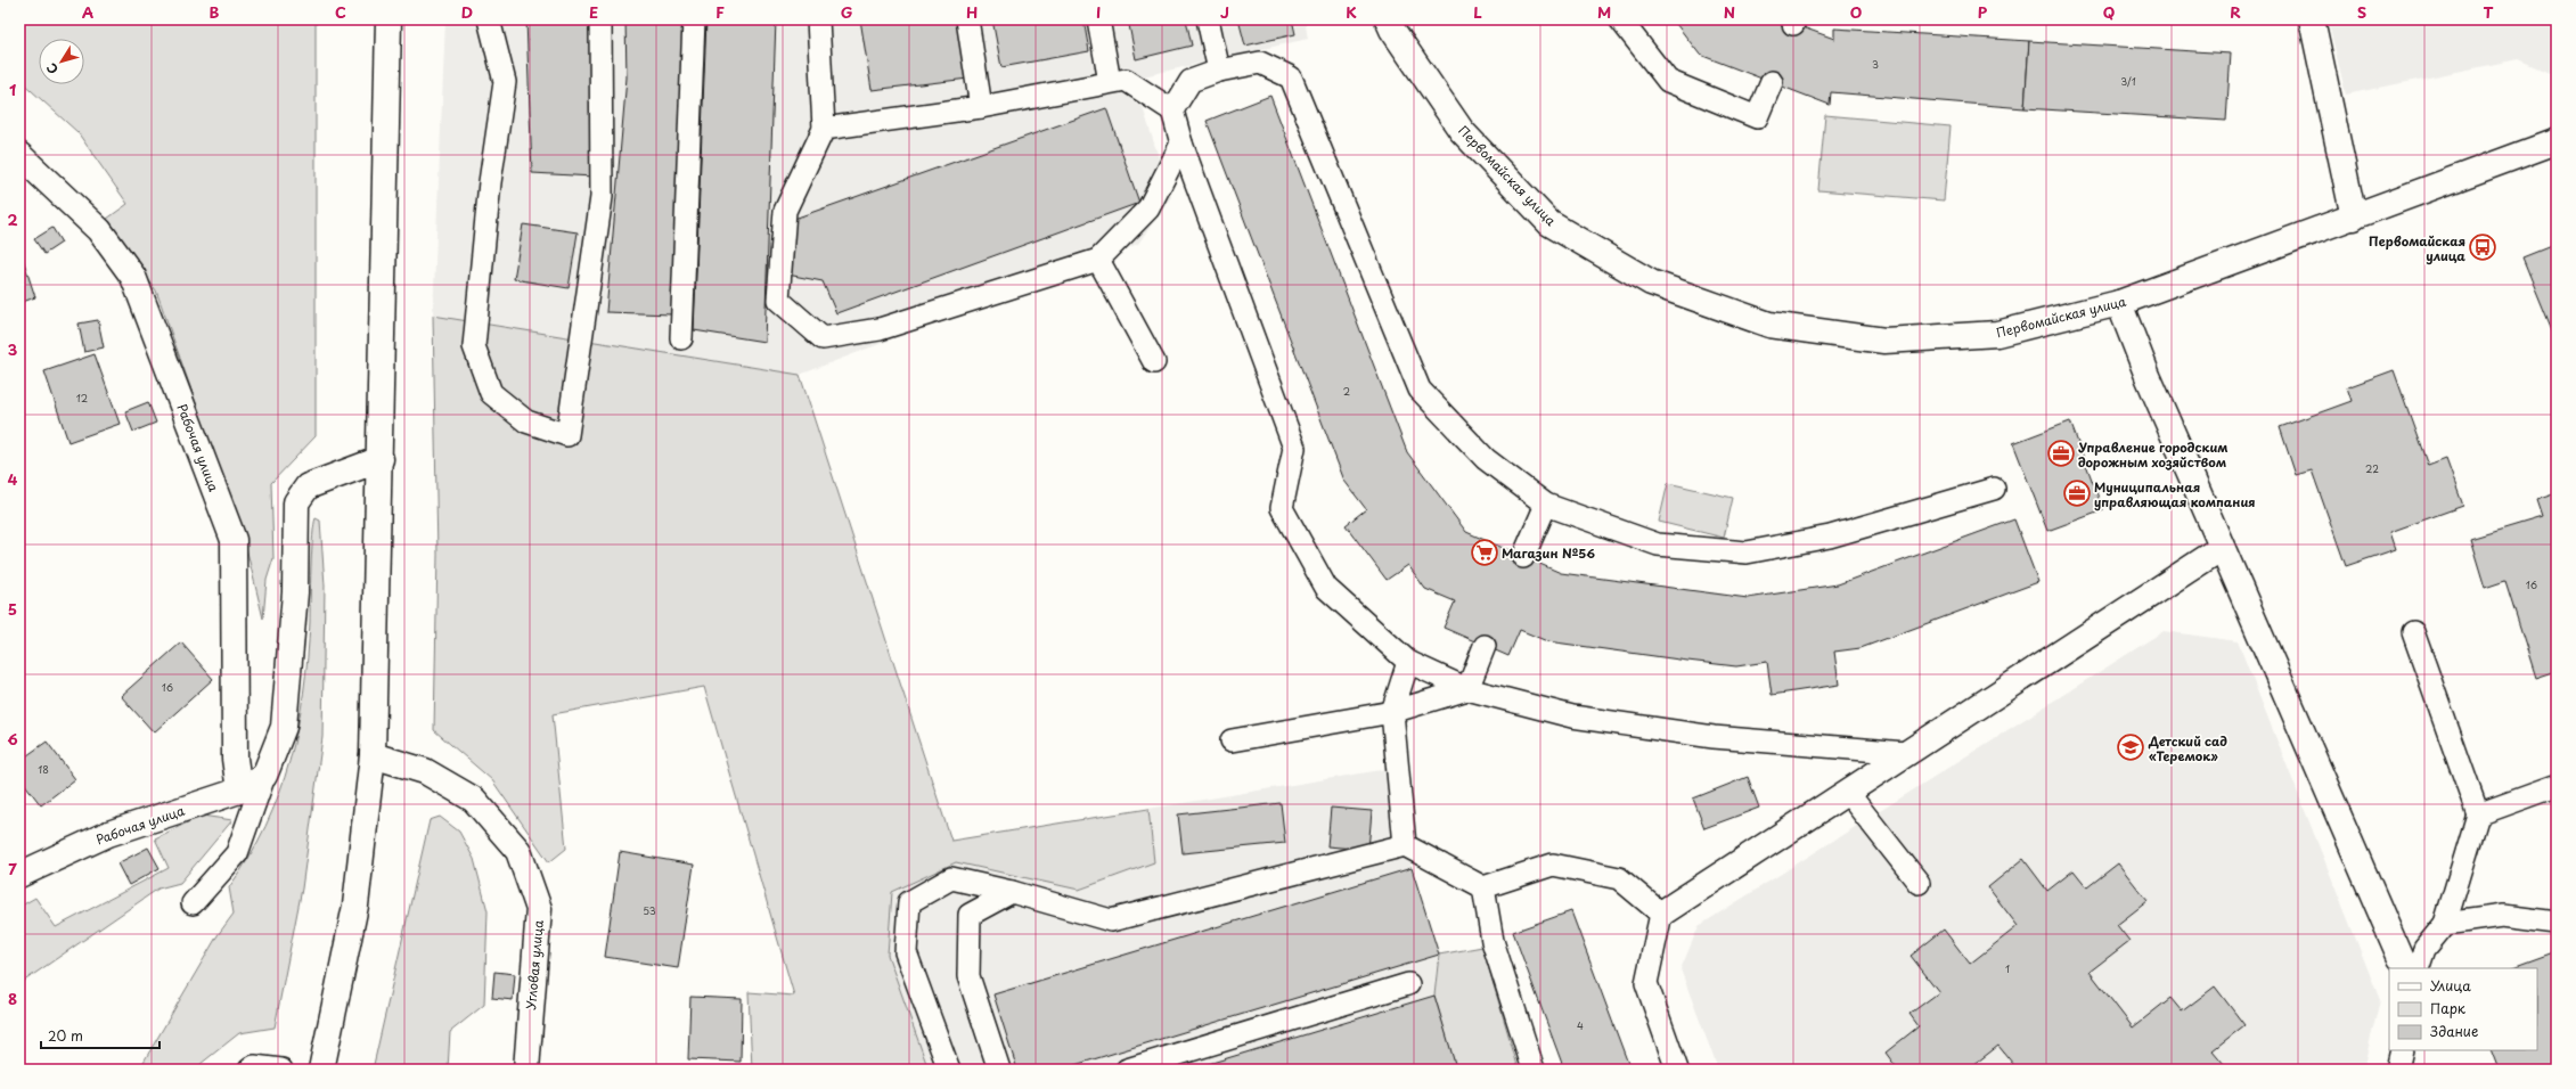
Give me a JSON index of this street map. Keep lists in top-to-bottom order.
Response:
{
  "streets": {
    "street": ["Первомайская улица", "Рабочая улица", "Угловая улица"]
  },
  "places": {
    "bus stop": ["Первомайская улица"],
    "office": ["Управление городским дорожным хозяйством", "Муниципальная управляющая компания"],
    "supermarket": ["Магазин №56"],
    "school or university": ["Детский сад «Теремок»"]
  },
  "house_numbers": [
    "3",
    "3/1",
    "2",
    "12",
    "22",
    "16",
    "16",
    "18",
    "53",
    "1",
    "4"
  ],
  "legend": ["Улица", "Парк", "Здание"],
  "scale_bar": "20 m",
  "north": "bottom left",
  "grid": {
    "columns": [
      "A",
      "B",
      "C",
      "D",
      "E",
      "F",
      "G",
      "H",
      "I",
      "J",
      "K",
      "L",
      "M",
      "N",
      "O",
      "P",
      "Q",
      "R",
      "S",
      "T"
    ],
    "rows": [
      "1",
      "2",
      "3",
      "4",
      "5",
      "6",
      "7",
      "8"
    ]
  }
}
